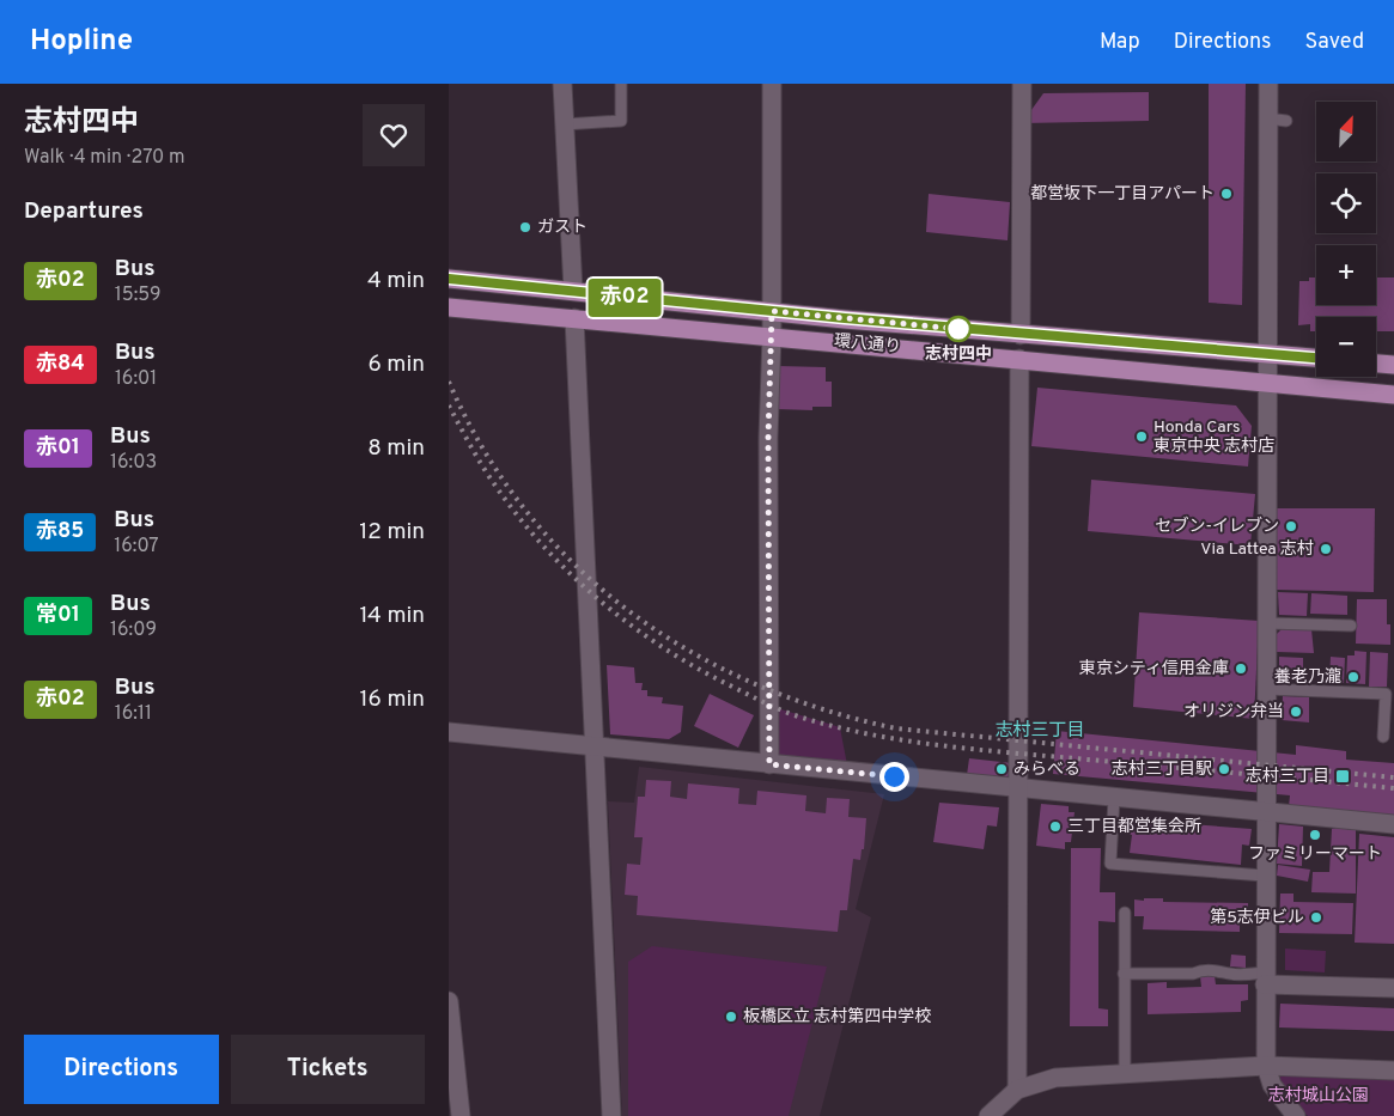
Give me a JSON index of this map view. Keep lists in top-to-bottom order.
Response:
{
  "streets": {
    "main road": ["環八通り"]
  },
  "districts": ["志村三丁目"],
  "parks": ["志村城山公園"],
  "places": {
    "other": [
      "都営坂下一丁目アパート",
      "ガスト",
      "志村四中",
      "Honda Cars 東京中央 志村店",
      "セブン-イレブン",
      "Via Lattea 志村",
      "東京シティ信用金庫",
      "養老乃瀧",
      "オリジン弁当",
      "みらべる",
      "志村三丁目駅",
      "三丁目都営集会所",
      "ファミリーマート",
      "第5志伊ビル",
      "板橋区立 志村第四中学校"
    ],
    "transit": ["志村三丁目"]
  },
  "lines": ["bus line 赤02"],
  "north": "top right",
  "page": {
    "header": "Hopline",
    "nav": ["Map", "Directions", "Saved"],
    "heading": [
      ["志村四中", "Walk · 4 min · 270 m"],
      "Departures"
    ],
    "on_map": "赤02",
    "map_buttons": ["+", "−"],
    "list": [
      {
        "mark": "赤02",
        "name": "Bus",
        "note": "15:59",
        "value": "4 min"
      },
      {
        "mark": "赤84",
        "name": "Bus",
        "note": "16:01",
        "value": "6 min"
      },
      {
        "mark": "赤01",
        "name": "Bus",
        "note": "16:03",
        "value": "8 min"
      },
      {
        "mark": "赤85",
        "name": "Bus",
        "note": "16:07",
        "value": "12 min"
      },
      {
        "mark": "常01",
        "name": "Bus",
        "note": "16:09",
        "value": "14 min"
      },
      {
        "mark": "赤02",
        "name": "Bus",
        "note": "16:11",
        "value": "16 min"
      }
    ],
    "buttons": ["Directions", "Tickets"]
  }
}
